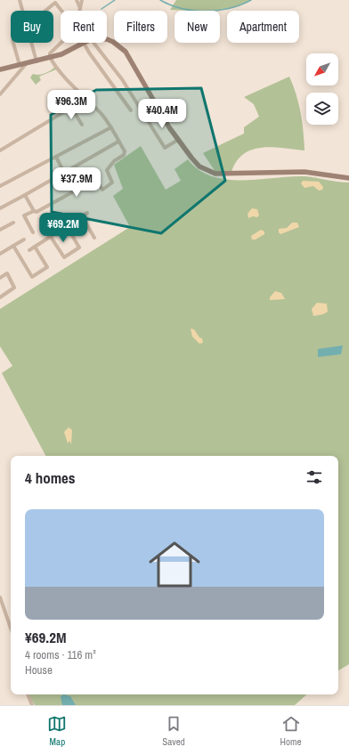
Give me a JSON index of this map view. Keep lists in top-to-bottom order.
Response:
{
  "north": "bottom left",
  "page": {
    "chip": [
      "Buy",
      "Rent",
      "Filters",
      "New",
      "Apartment"
    ],
    "price": [
      "¥96.3M",
      "¥40.4M",
      "¥37.9M",
      "¥69.2M"
    ],
    "heading": "4 homes",
    "list": [
      {
        "name": "¥69.2M",
        "note": "4 rooms · 116 m² · House"
      }
    ],
    "tabs": ["Map", "Saved", "Home"]
  }
}
